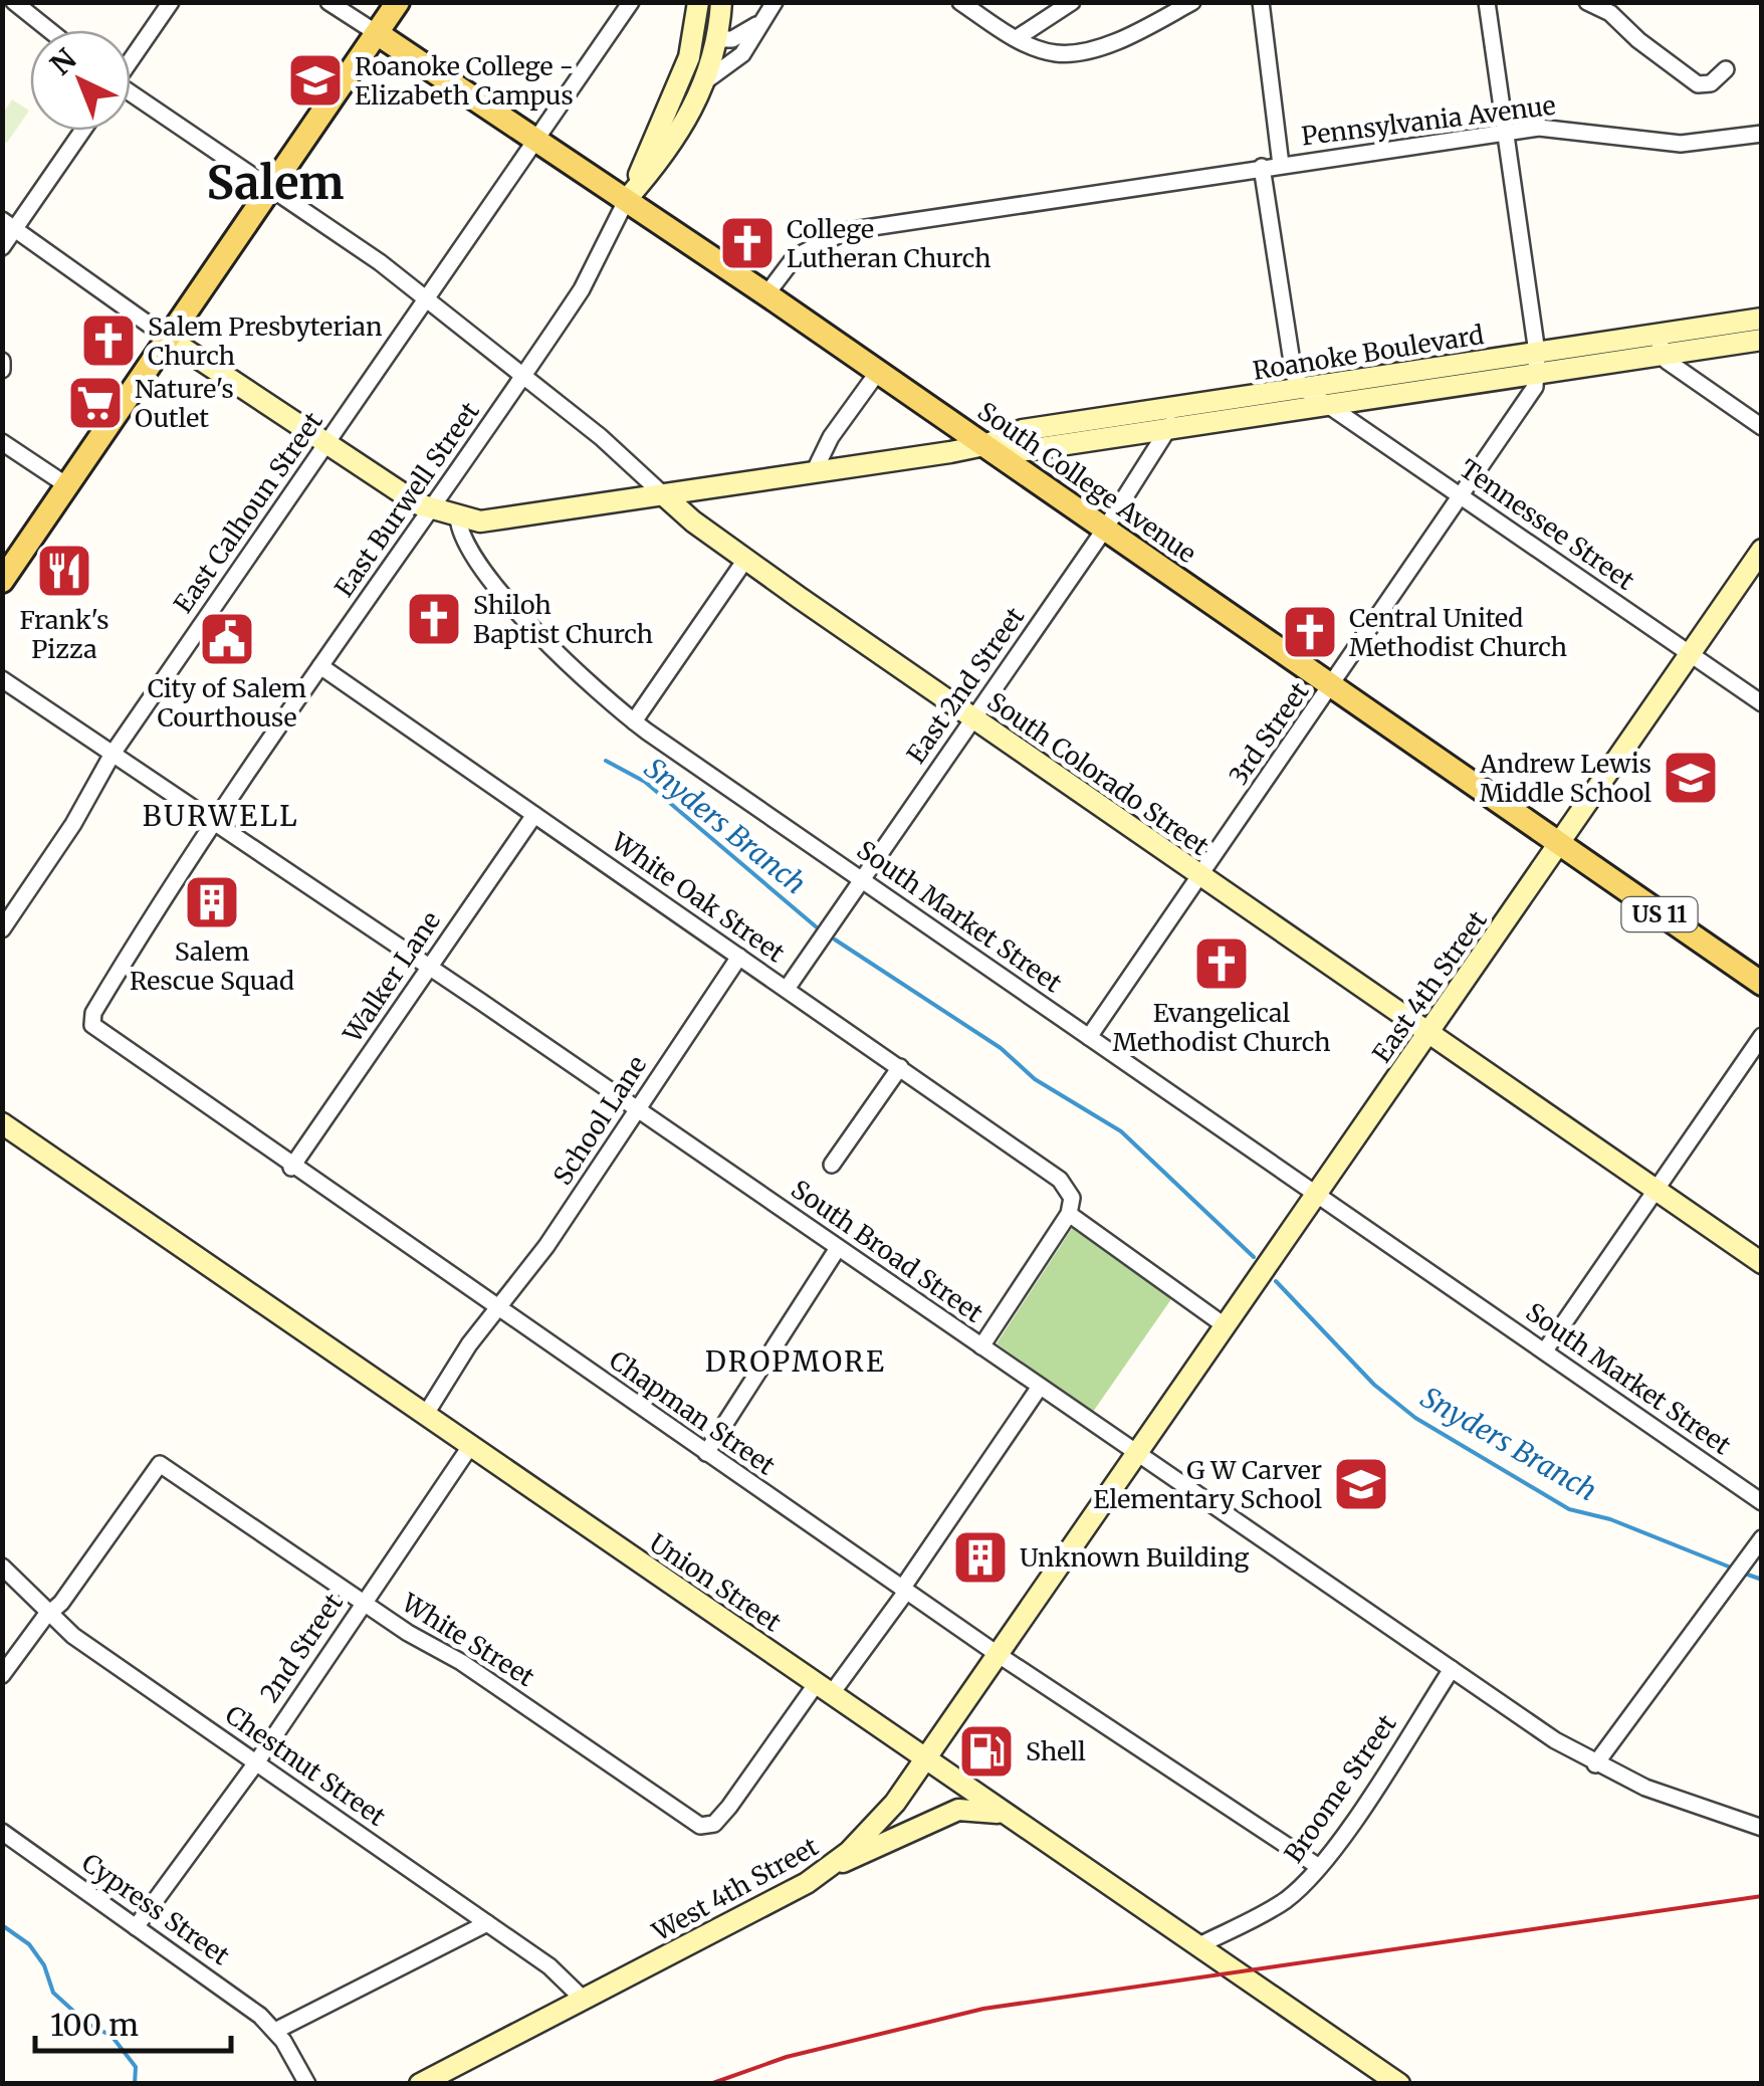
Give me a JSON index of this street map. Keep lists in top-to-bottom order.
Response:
{
  "streets": {
    "main road": ["South College Avenue", "US 11"],
    "street": [
      "Pennsylvania Avenue",
      "Roanoke Boulevard",
      "East Burwell Street",
      "East Calhoun Street",
      "Tennessee Street",
      "East 2nd Street",
      "3rd Street",
      "South Colorado Street",
      "White Oak Street",
      "South Market Street",
      "Walker Lane",
      "East 4th Street",
      "School Lane",
      "South Broad Street",
      "Chapman Street",
      "Union Street",
      "White Street",
      "2nd Street",
      "Chestnut Street",
      "Broome Street",
      "West 4th Street",
      "Cypress Street"
    ]
  },
  "crossings": [
    ["Roanoke Boulevard", "South College Avenue"],
    ["Roanoke Boulevard", "Tennessee Street"],
    ["Roanoke Boulevard", "East 2nd Street"],
    ["Roanoke Boulevard", "3rd Street"],
    ["Roanoke Boulevard", "South Colorado Street"],
    ["Roanoke Boulevard", "South Market Street"],
    ["South College Avenue", "East Burwell Street"],
    ["South College Avenue", "East Calhoun Street"],
    ["South College Avenue", "East 2nd Street"],
    ["South College Avenue", "3rd Street"],
    ["South College Avenue", "East 4th Street"],
    ["East Burwell Street", "South Colorado Street"],
    ["East Burwell Street", "White Oak Street"],
    ["East Burwell Street", "South Broad Street"],
    ["East Burwell Street", "Chapman Street"],
    ["East Calhoun Street", "South Colorado Street"],
    ["East Calhoun Street", "South Broad Street"],
    ["Tennessee Street", "3rd Street"],
    ["Tennessee Street", "East 4th Street"],
    ["East 2nd Street", "South Colorado Street"],
    ["East 2nd Street", "White Oak Street"],
    ["East 2nd Street", "South Market Street"],
    ["3rd Street", "South Colorado Street"],
    ["3rd Street", "South Market Street"],
    ["South Colorado Street", "East 4th Street"],
    ["White Oak Street", "Walker Lane"],
    ["White Oak Street", "School Lane"],
    ["South Market Street", "East 4th Street"],
    ["Walker Lane", "South Broad Street"],
    ["Walker Lane", "Chapman Street"],
    ["East 4th Street", "South Broad Street"],
    ["East 4th Street", "West 4th Street"],
    ["School Lane", "South Broad Street"],
    ["School Lane", "Chapman Street"],
    ["School Lane", "Union Street"],
    ["South Broad Street", "Broome Street"],
    ["South Broad Street", "West 4th Street"],
    ["Chapman Street", "Broome Street"],
    ["Chapman Street", "West 4th Street"],
    ["Union Street", "White Street"],
    ["Union Street", "2nd Street"],
    ["Union Street", "Broome Street"],
    ["Union Street", "West 4th Street"],
    ["White Street", "2nd Street"],
    ["White Street", "Chestnut Street"],
    ["2nd Street", "Chestnut Street"],
    ["2nd Street", "Cypress Street"],
    ["Chestnut Street", "West 4th Street"]
  ],
  "districts": ["Salem", "BURWELL", "DROPMORE"],
  "water": ["Snyders Branch"],
  "places": {
    "school or university": ["Roanoke College - Elizabeth Campus", "Andrew Lewis Middle School", "G W Carver Elementary School"],
    "church": [
      "College Lutheran Church",
      "Salem Presbyterian Church",
      "Shiloh Baptist Church",
      "Central United Methodist Church",
      "Evangelical Methodist Church"
    ],
    "supermarket": ["Nature's Outlet"],
    "restaurant": ["Frank's Pizza"],
    "public building": ["City of Salem Courthouse"],
    "building": ["Salem Rescue Squad", "Unknown Building"],
    "fuel station": ["Shell"]
  },
  "scale_bar": "100 m",
  "north": "top left"
}
